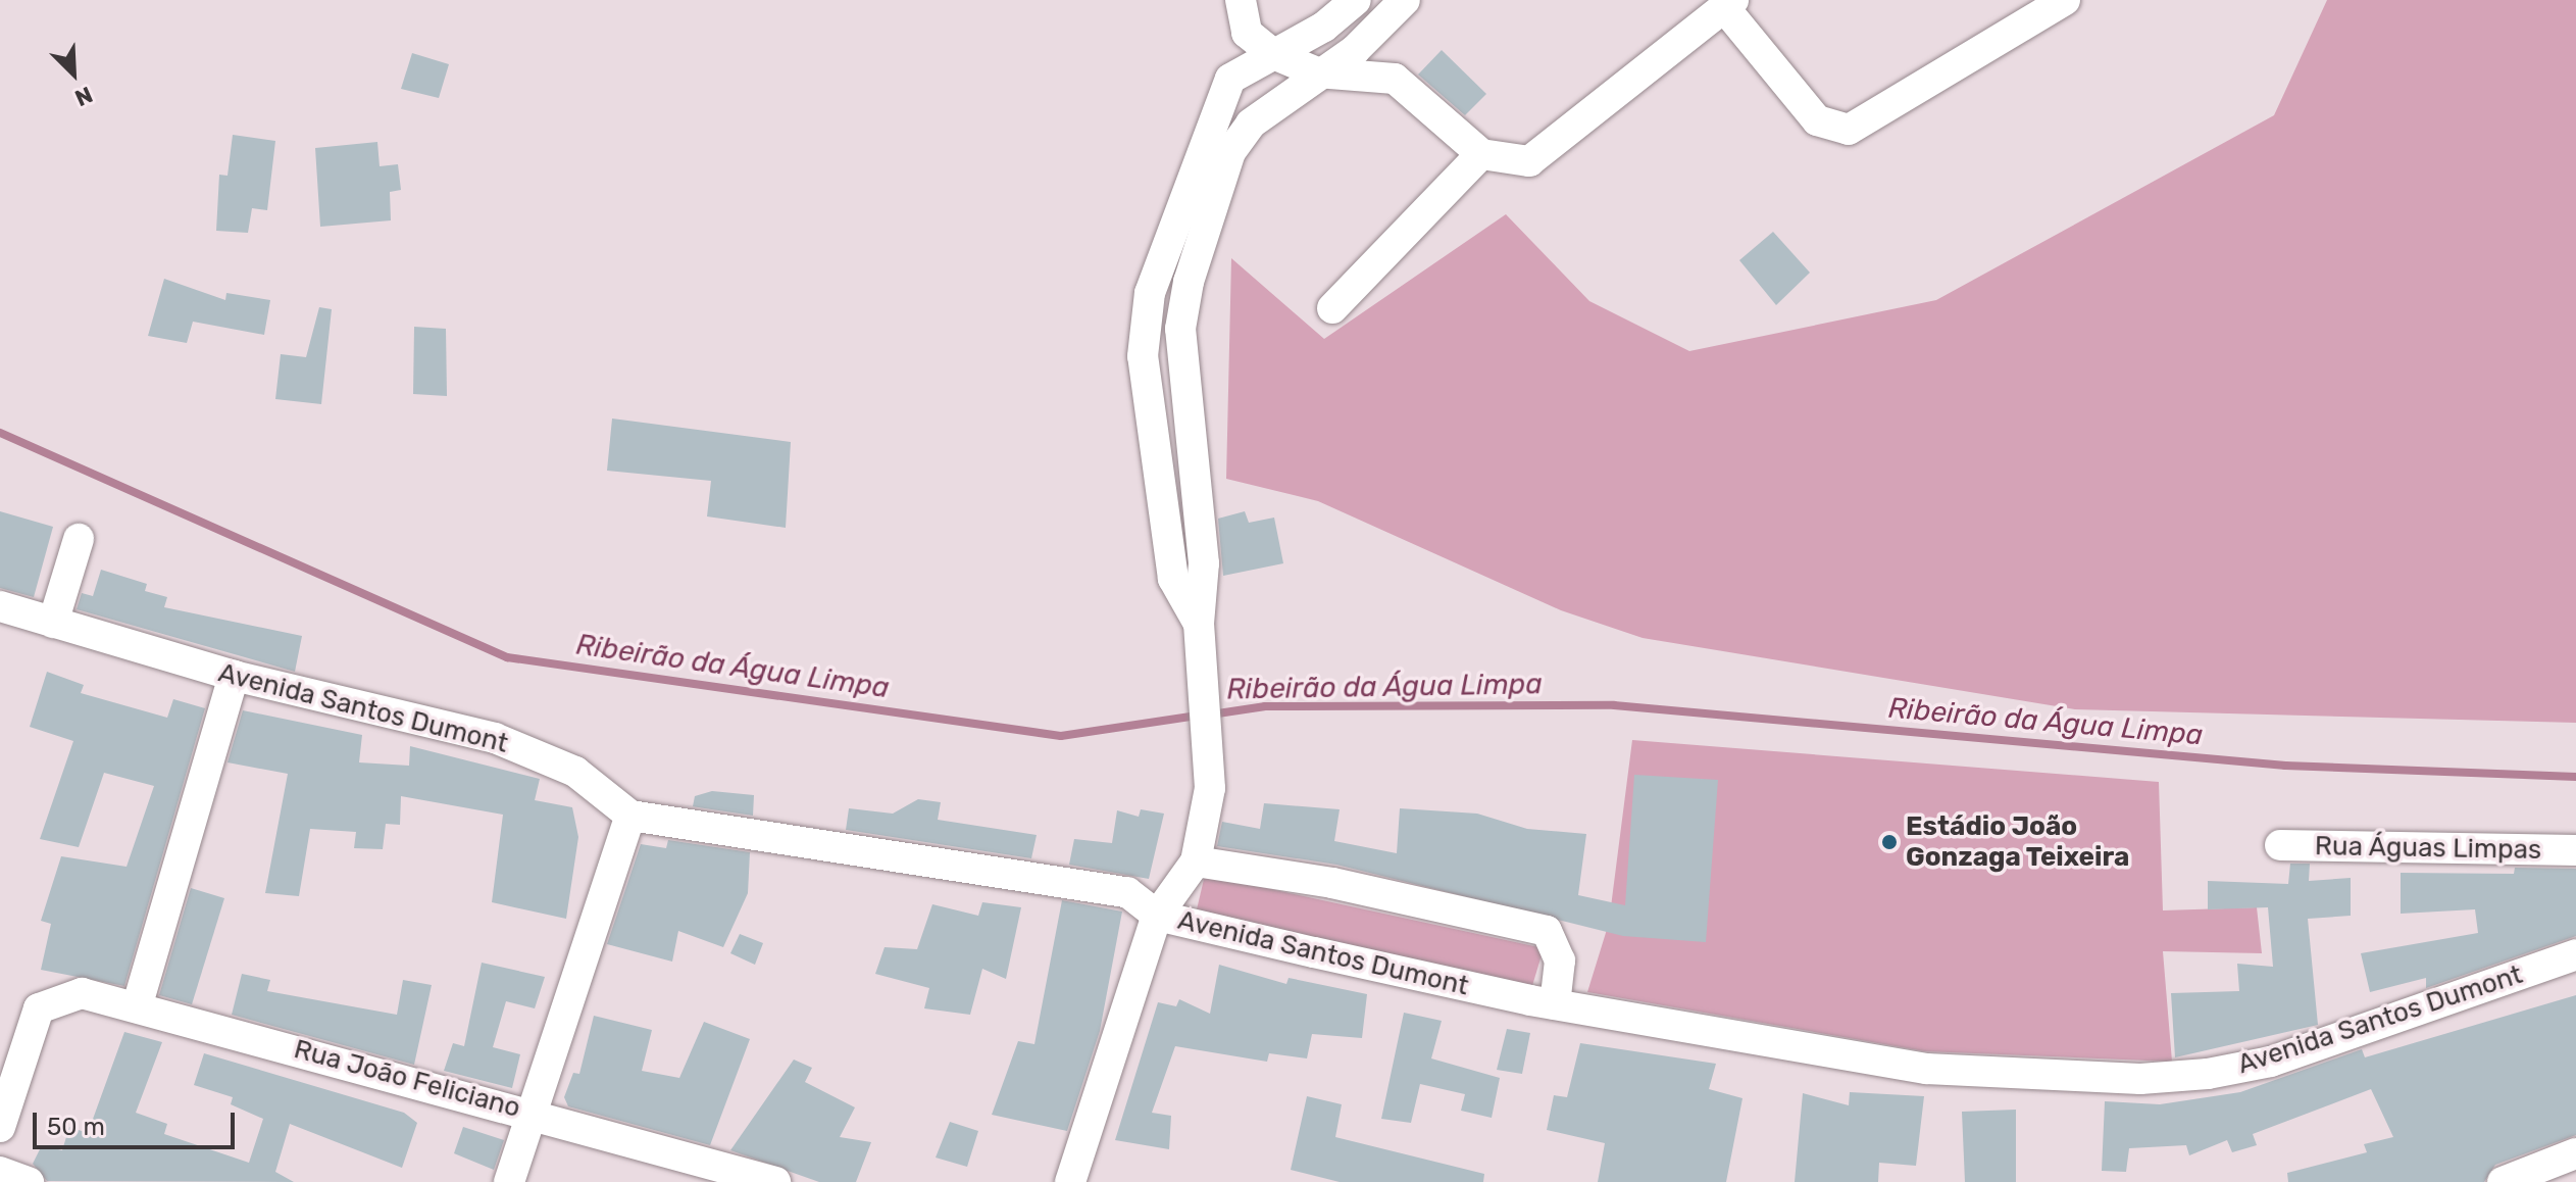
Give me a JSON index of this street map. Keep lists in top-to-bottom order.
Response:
{
  "streets": {
    "street": ["Avenida Santos Dumont", "Rua Águas Limpas", "Rua João Feliciano"]
  },
  "water": ["Ribeirão da Água Limpa"],
  "places": ["Estádio João Gonzaga Teixeira"],
  "scale_bar": "50 m",
  "north": "bottom right"
}
